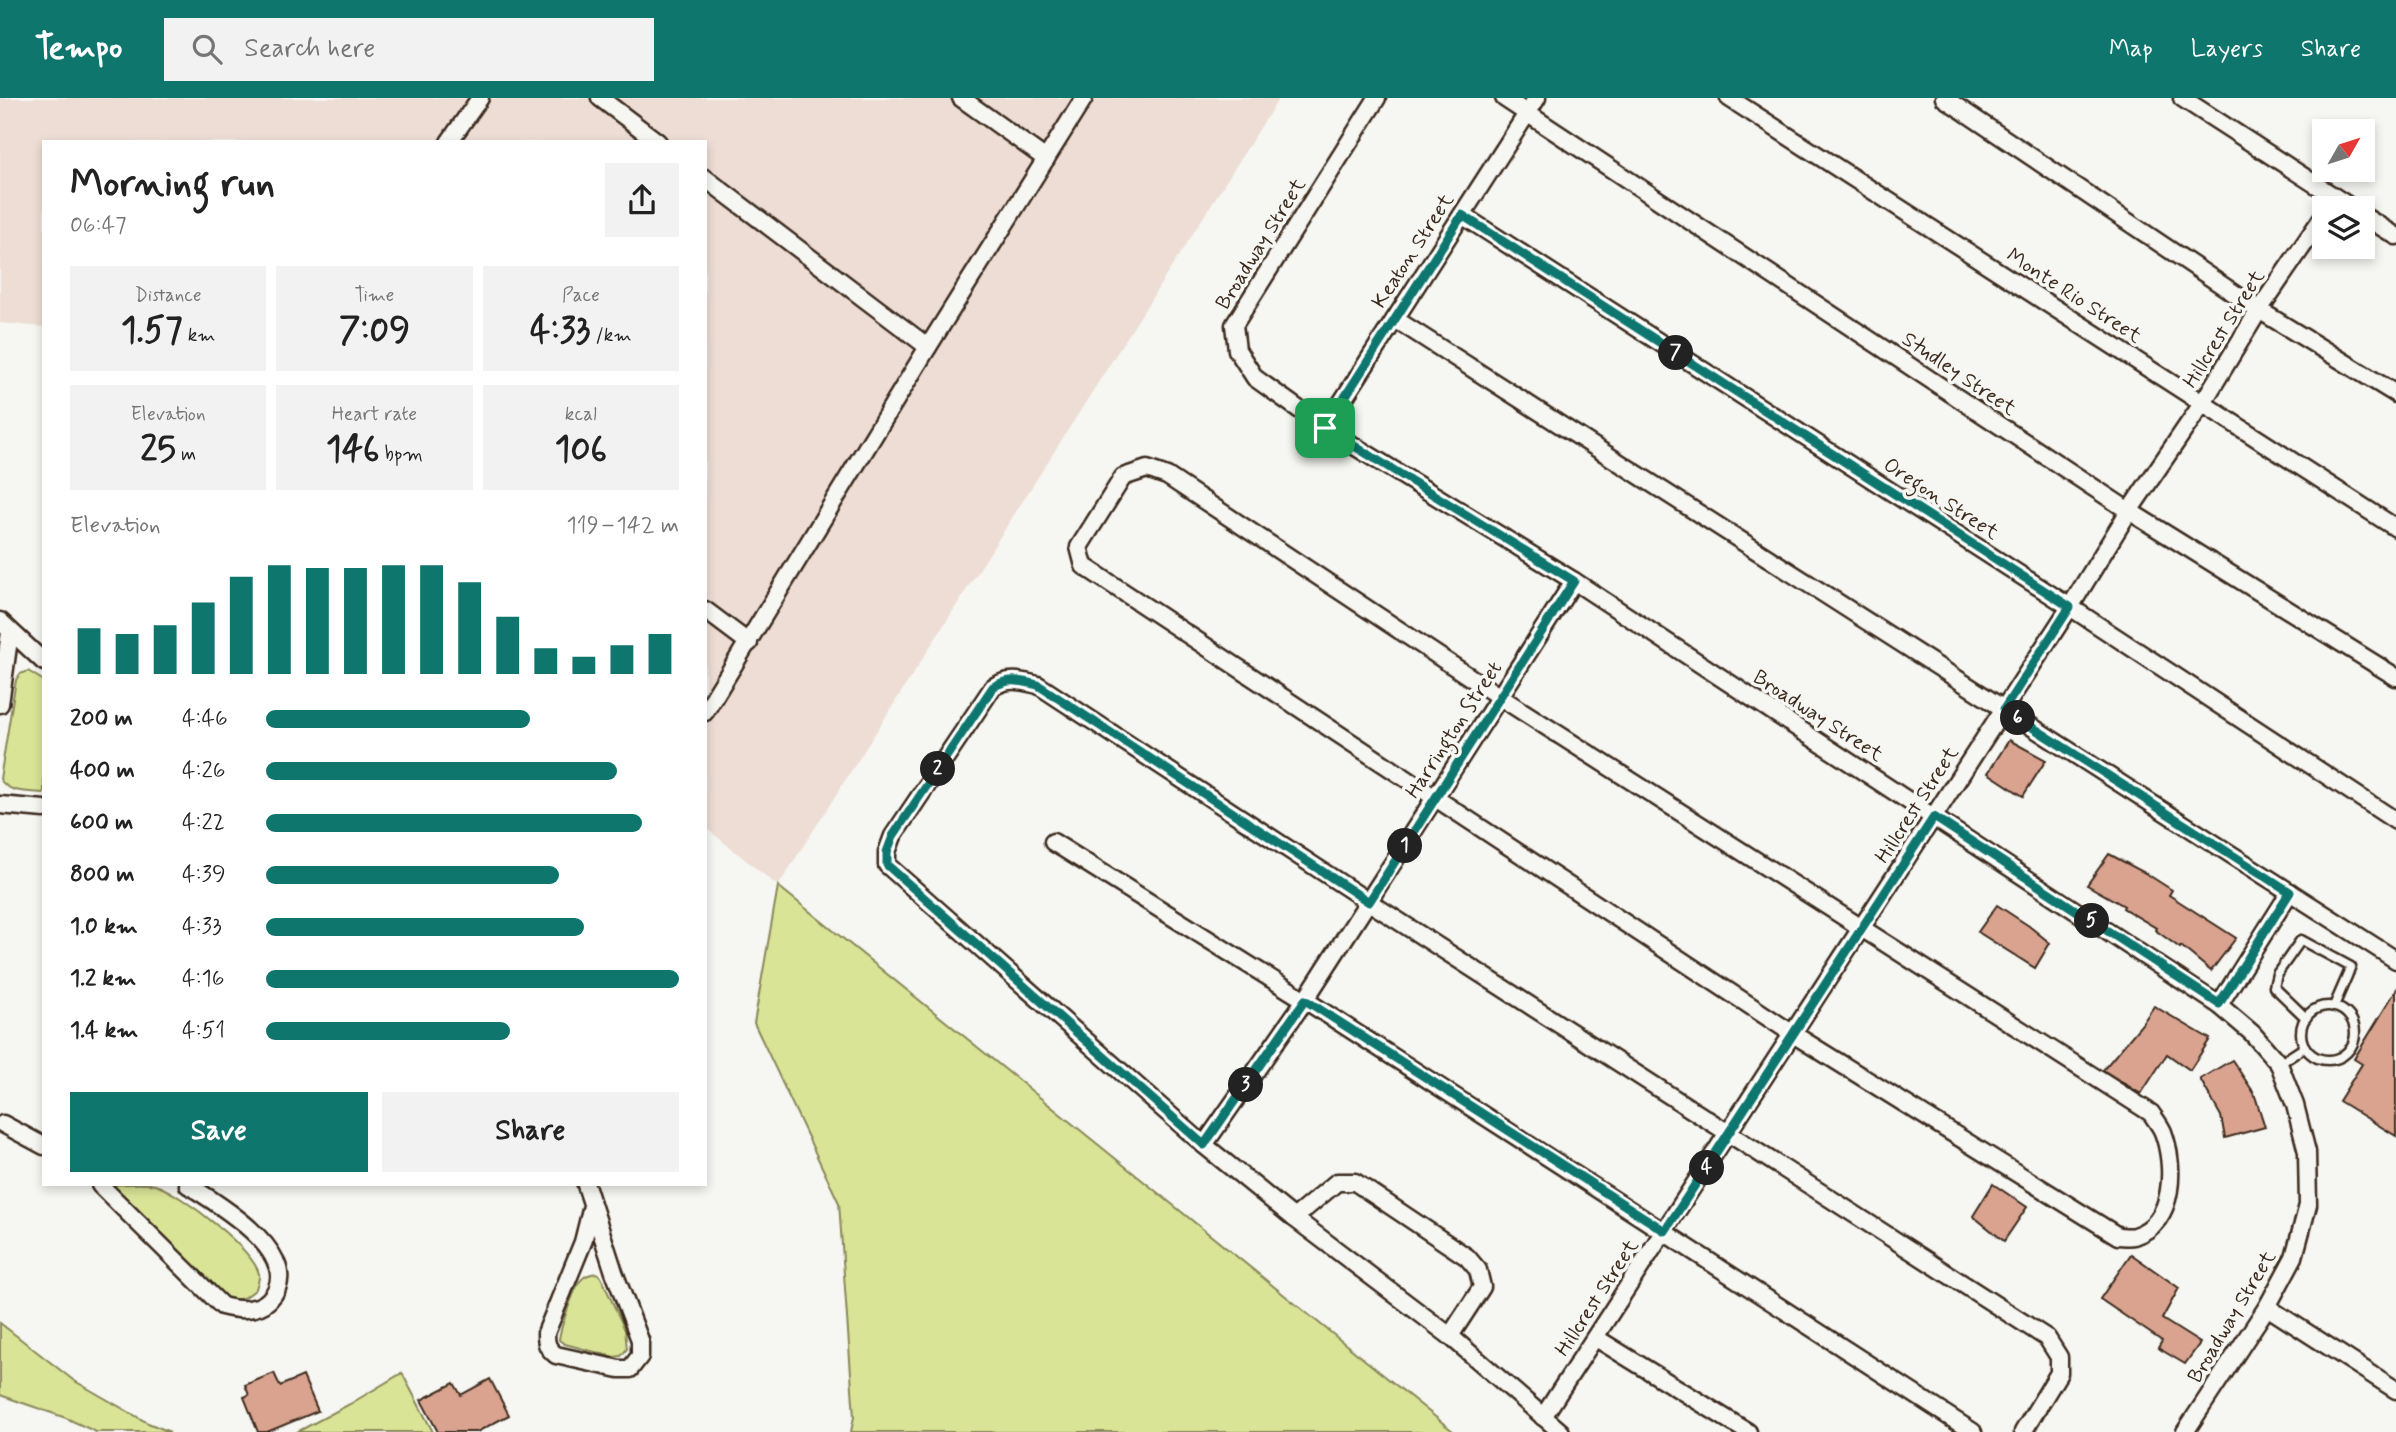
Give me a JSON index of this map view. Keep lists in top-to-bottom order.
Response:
{
  "streets": {
    "street": [
      "Broadway Street",
      "Keaton Street",
      "Monte Rio Street",
      "Hillcrest Street",
      "Studley Street",
      "Oregon Street",
      "Harrington Street"
    ]
  },
  "crossings": [
    ["Broadway Street", "Keaton Street"],
    ["Broadway Street", "Hillcrest Street"],
    ["Broadway Street", "Harrington Street"],
    ["Keaton Street", "Studley Street"],
    ["Keaton Street", "Oregon Street"],
    ["Monte Rio Street", "Hillcrest Street"],
    ["Hillcrest Street", "Studley Street"],
    ["Hillcrest Street", "Oregon Street"]
  ],
  "north": "top right",
  "page": {
    "header": "Tempo",
    "search": "Search here",
    "nav": ["Map", "Layers", "Share"],
    "heading": ["Morning run", "06:47"],
    "stats": [
      ["Distance", "1.57 km"],
      ["Time", "7:09"],
      ["Pace", "4:33 /km"],
      ["Elevation", "25 m"],
      ["Heart rate", "146 bpm"],
      ["kcal", "106"]
    ],
    "pins": [
      "7",
      "6",
      "2",
      "1",
      "5",
      "3",
      "4"
    ],
    "chart": ["Elevation", "119–142 m"],
    "list": [
      {
        "name": "200 m",
        "note": "4:46"
      },
      {
        "name": "400 m",
        "note": "4:26"
      },
      {
        "name": "600 m",
        "note": "4:22"
      },
      {
        "name": "800 m",
        "note": "4:39"
      },
      {
        "name": "1.0 km",
        "note": "4:33"
      },
      {
        "name": "1.2 km",
        "note": "4:16"
      },
      {
        "name": "1.4 km",
        "note": "4:51"
      }
    ],
    "buttons": ["Save", "Share"]
  }
}
